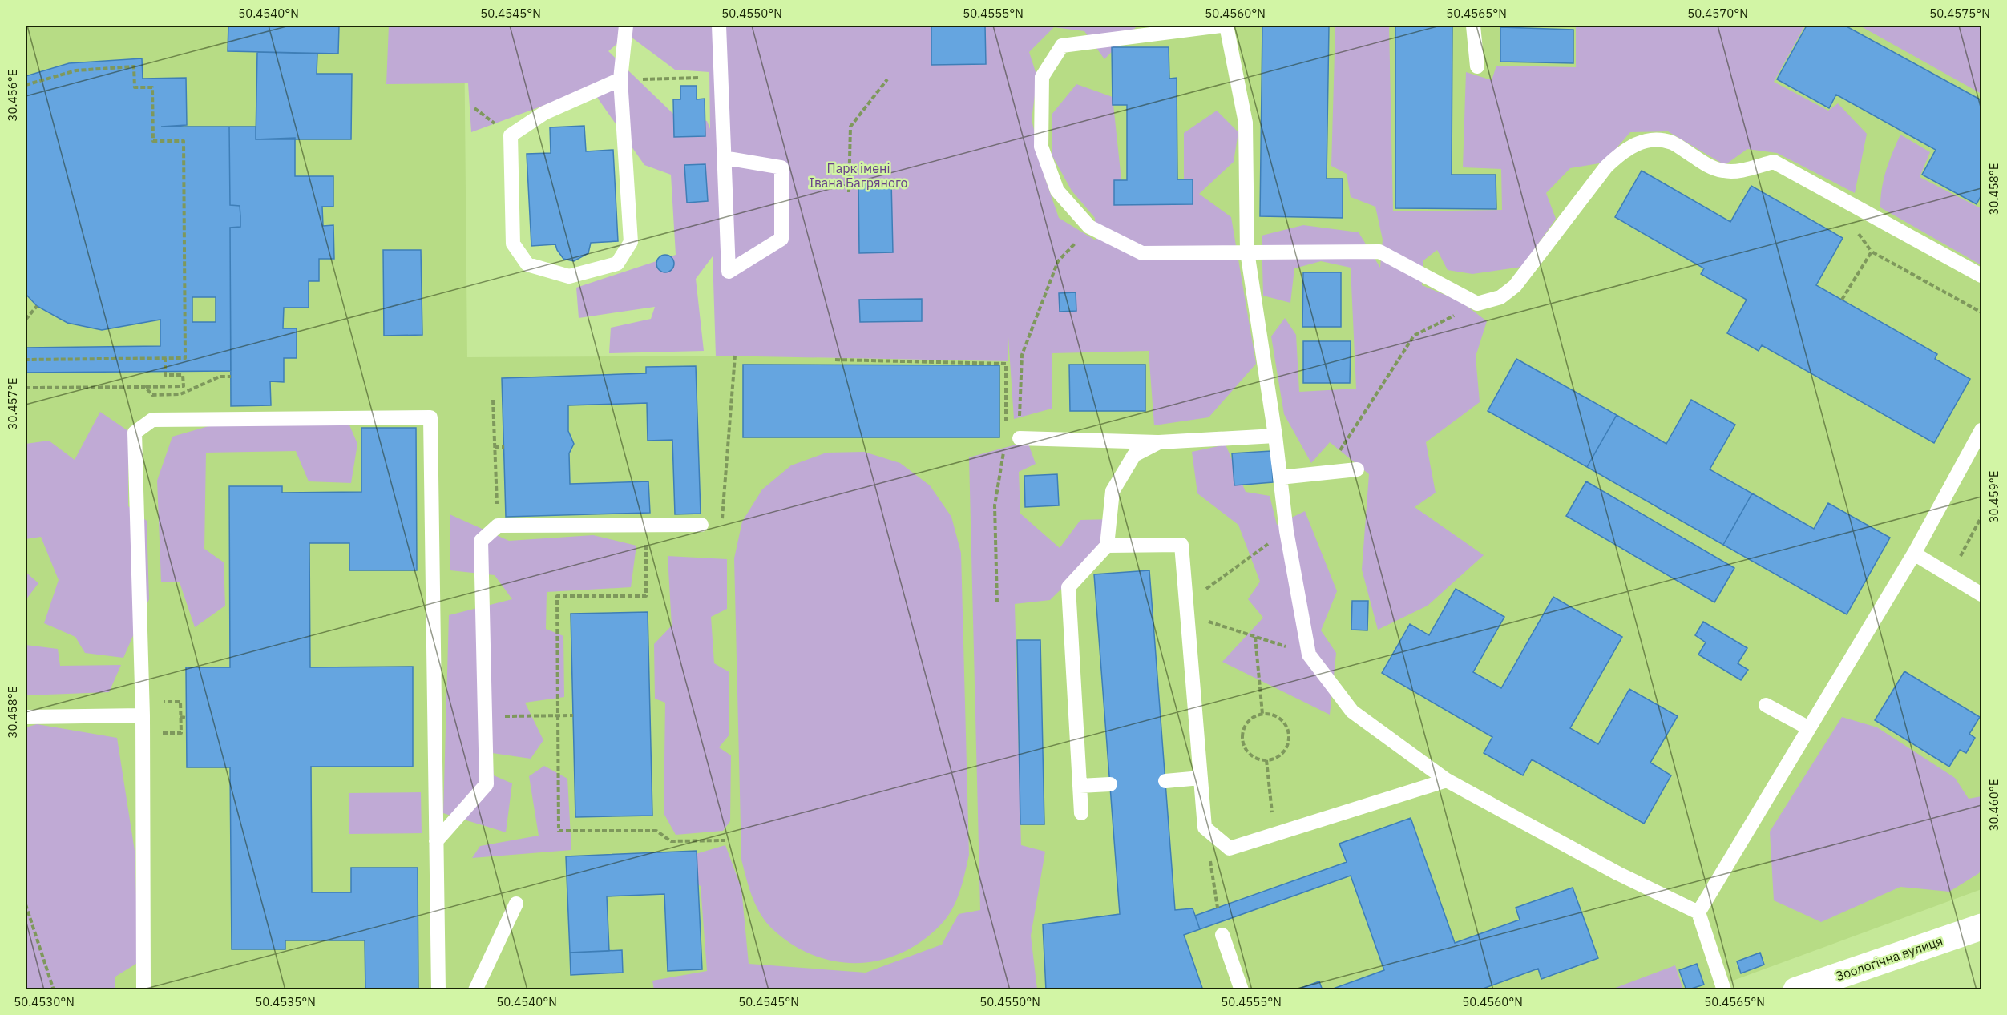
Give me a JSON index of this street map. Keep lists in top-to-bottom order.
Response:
{
  "streets": {
    "street": ["Зоологічна вулиця"]
  },
  "parks": ["Парк імені Івана Багряного"],
  "coordinates": [
    "50.4540°N",
    "50.4545°N",
    "50.4550°N",
    "50.4555°N",
    "50.4560°N",
    "50.4565°N",
    "50.4570°N",
    "50.4575°N",
    "30.456°E",
    "30.458°E",
    "30.457°E",
    "30.459°E",
    "30.460°E",
    "50.4530°N",
    "50.4535°N"
  ]
}
